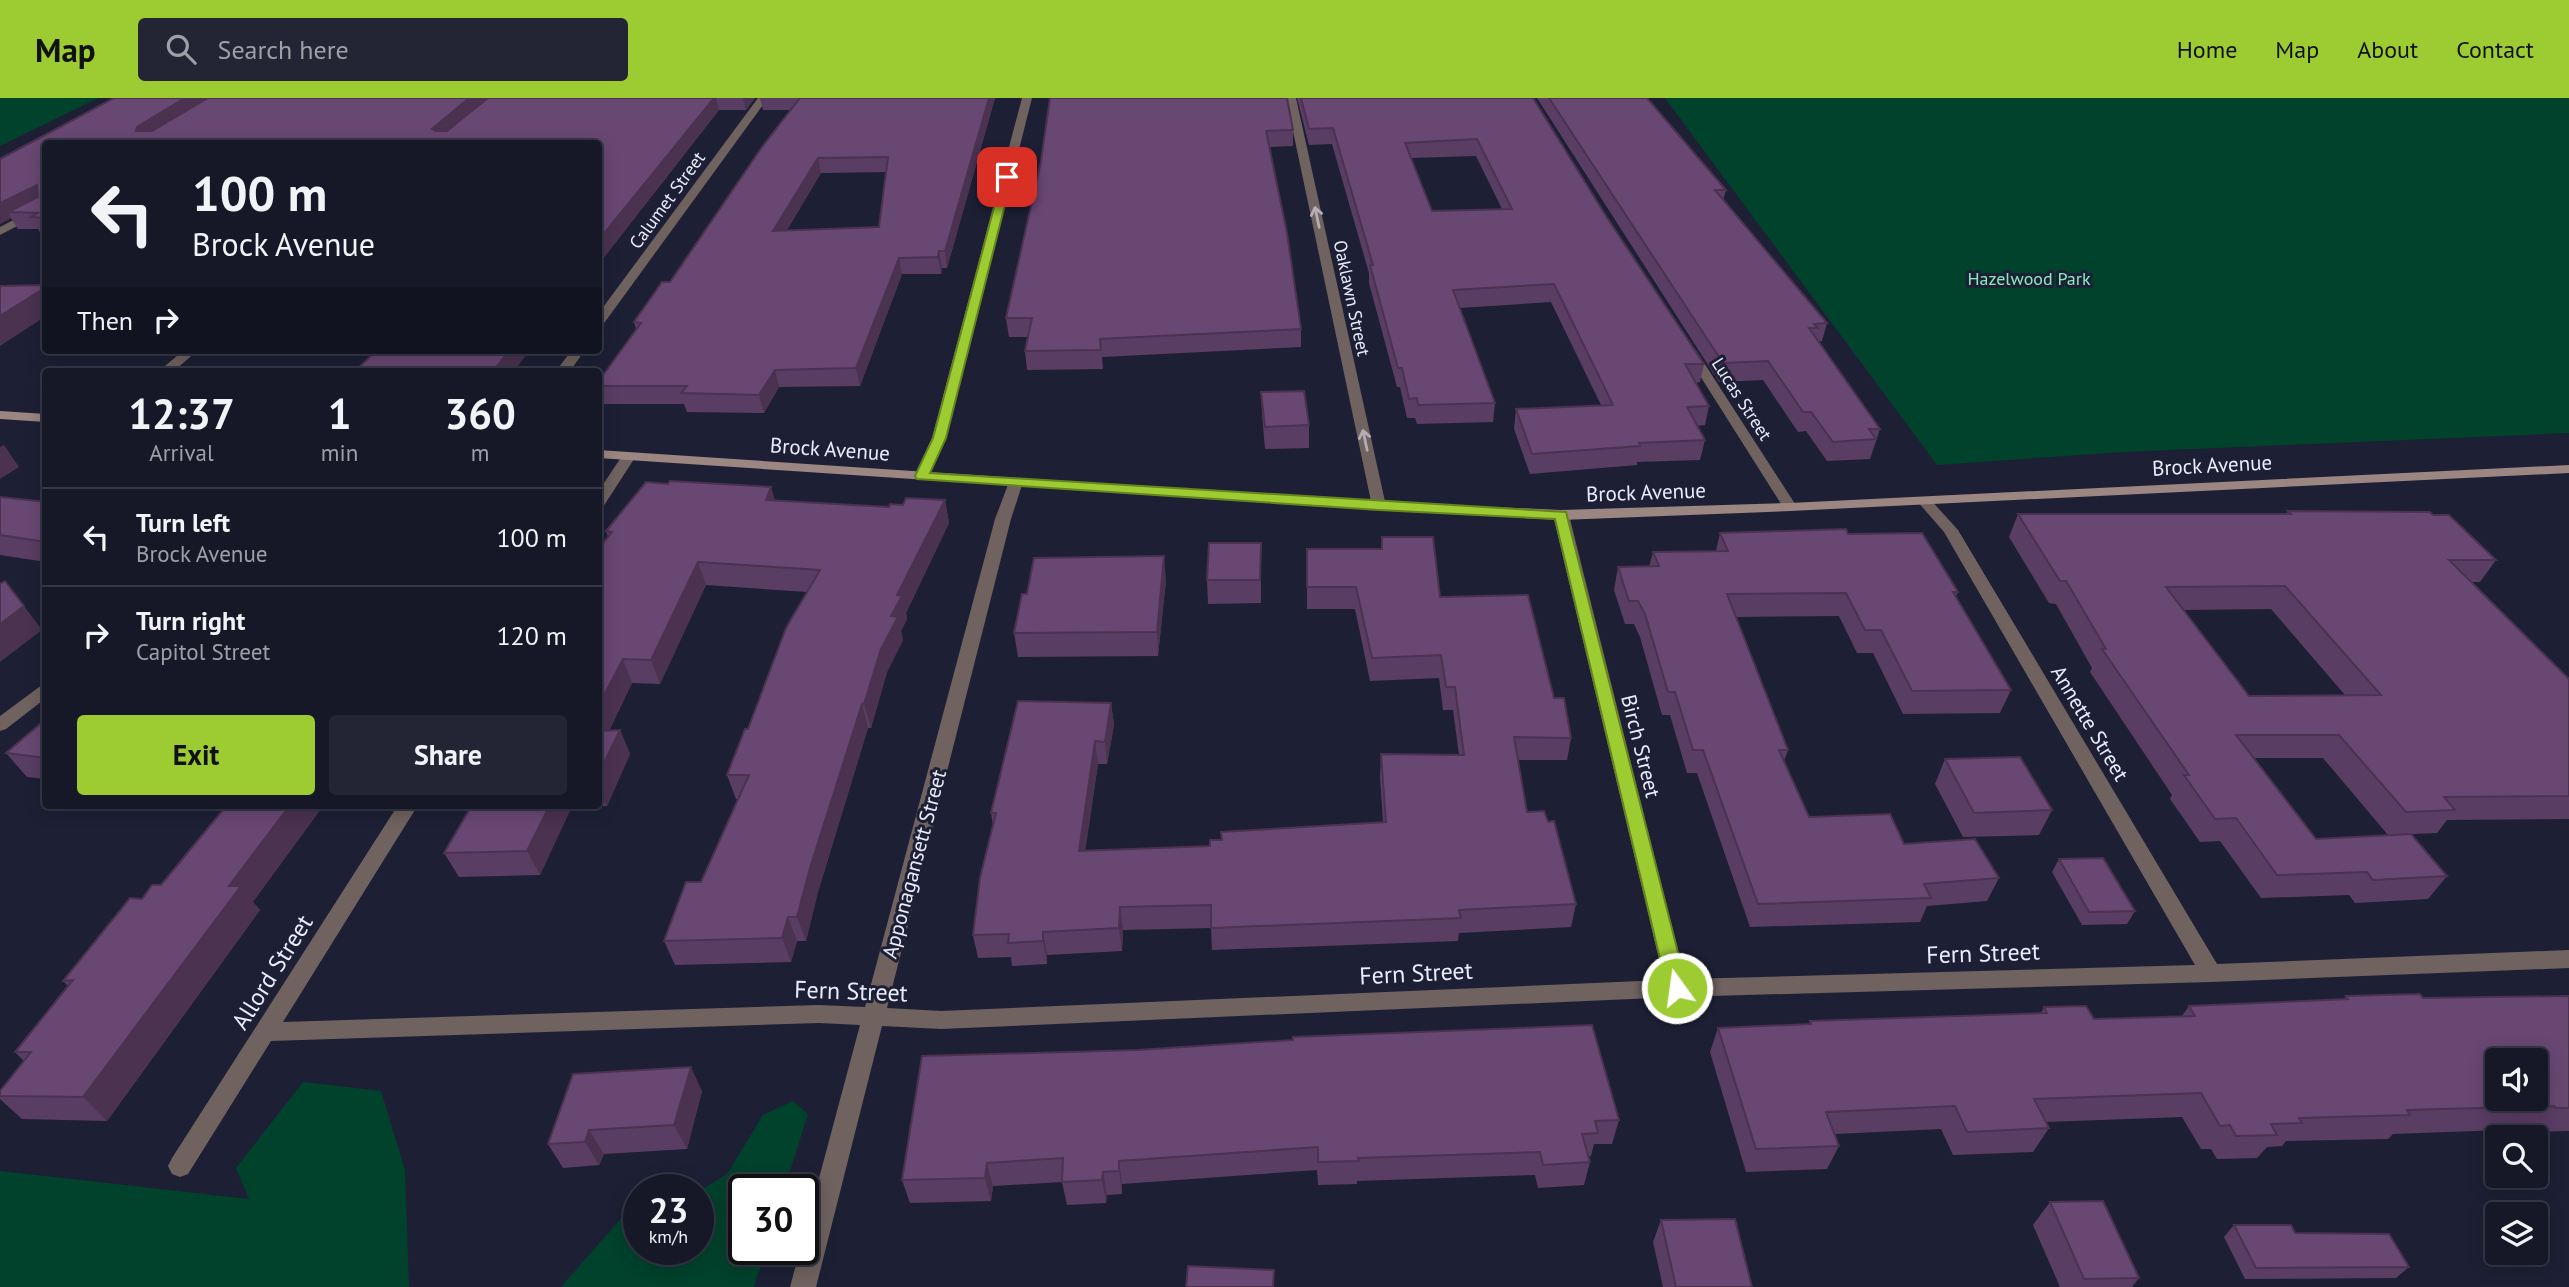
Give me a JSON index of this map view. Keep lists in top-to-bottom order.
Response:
{
  "streets": {
    "main road": ["Brock Avenue"],
    "street": [
      "Calumet Street",
      "Oaklawn Street",
      "Lucas Street",
      "Annette Street",
      "Birch Street",
      "Apponagansett Street",
      "Fern Street",
      "Allord Street"
    ]
  },
  "crossings": [
    ["Oaklawn Street", "Brock Avenue"],
    ["Lucas Street", "Brock Avenue"],
    ["Brock Avenue", "Annette Street"],
    ["Brock Avenue", "Birch Street"],
    ["Brock Avenue", "Apponagansett Street"],
    ["Annette Street", "Fern Street"],
    ["Birch Street", "Fern Street"],
    ["Apponagansett Street", "Fern Street"],
    ["Fern Street", "Allord Street"]
  ],
  "one_way": ["Oaklawn Street"],
  "parks": ["Hazelwood Park"],
  "page": {
    "header": "Map",
    "search": "Search here",
    "nav": [
      "Home",
      "Map",
      "About",
      "Contact"
    ],
    "turn": ["100 m", "Brock Avenue"],
    "then": "Then",
    "eta": [
      "12:37",
      "Arrival",
      "1",
      "min",
      "360",
      "m"
    ],
    "list": [
      {
        "name": "Turn left",
        "note": "Brock Avenue",
        "value": "100 m"
      },
      {
        "name": "Turn right",
        "note": "Capitol Street",
        "value": "120 m"
      }
    ],
    "buttons": ["Exit", "Share"],
    "speed": "23 km/h",
    "limit": "30"
  }
}
